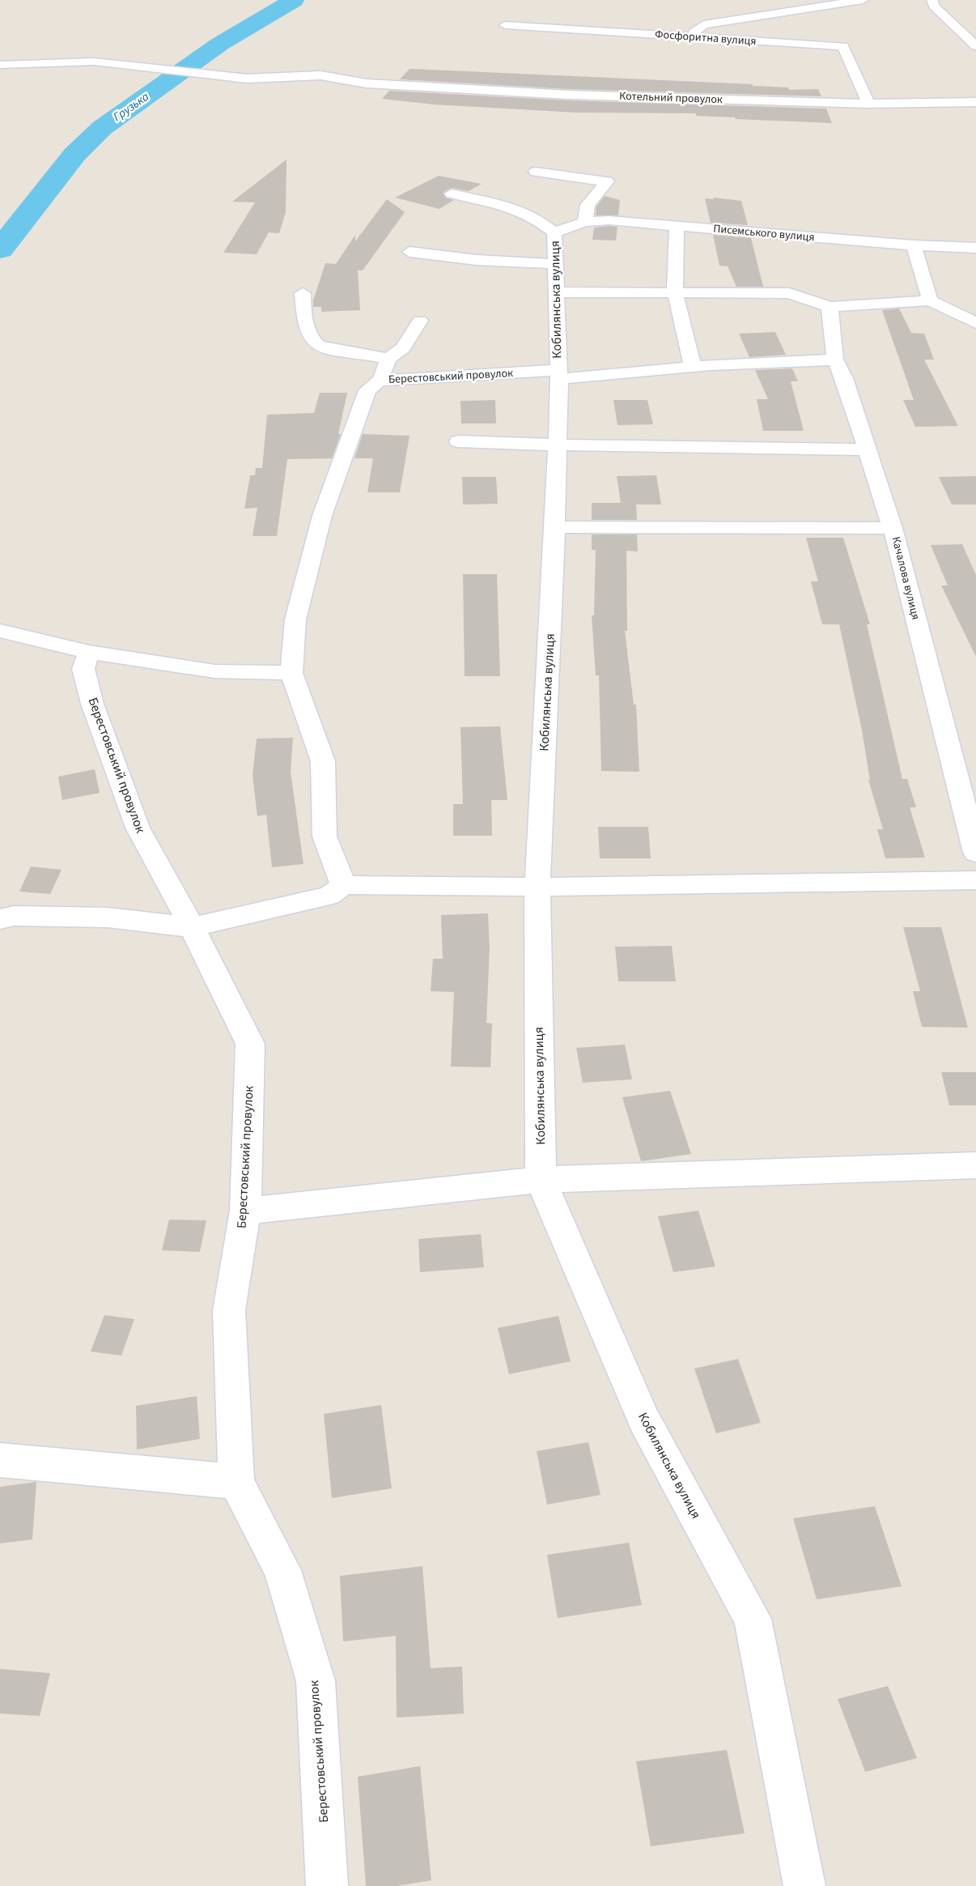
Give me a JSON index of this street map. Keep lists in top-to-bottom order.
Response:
{
  "streets": {
    "street": [
      "Фосфоритна вулиця",
      "Котельний провулок",
      "Писемського вулиця",
      "Кобилянська вулиця",
      "Берестовський провулок",
      "Качалова вулиця"
    ]
  },
  "crossings": [
    ["Писемського вулиця", "Кобилянська вулиця"],
    ["Кобилянська вулиця", "Берестовський провулок"],
    ["Берестовський провулок", "Качалова вулиця"]
  ],
  "water": ["Грузька"]
}
